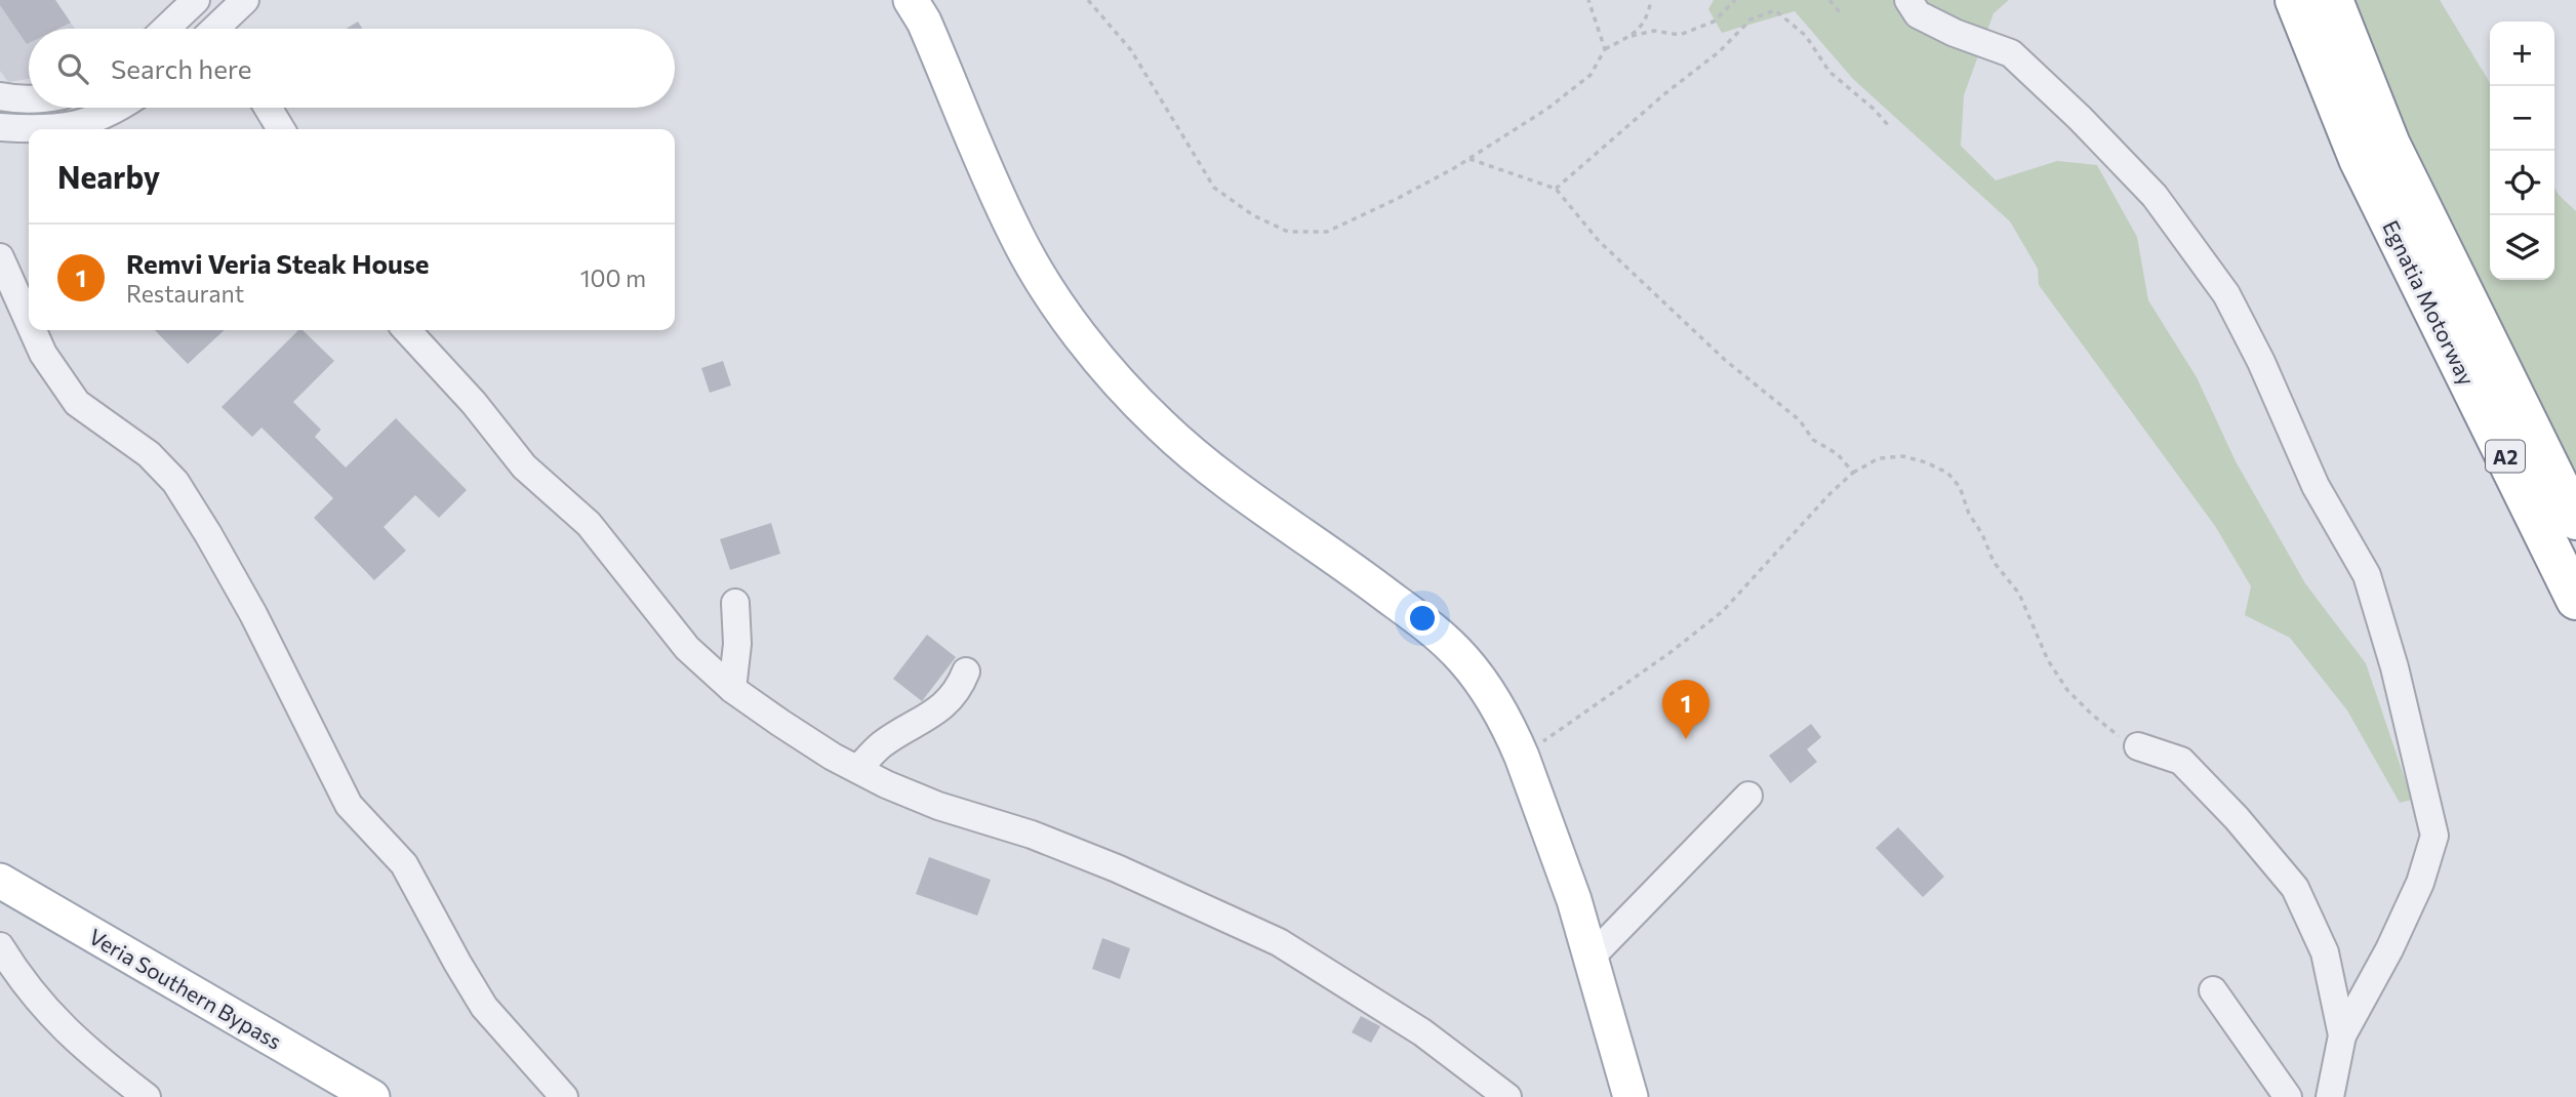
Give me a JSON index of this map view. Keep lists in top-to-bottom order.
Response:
{
  "streets": {
    "highway": ["Egnatia Motorway", "Α2"],
    "main road": ["Veria Southern Bypass"]
  },
  "page": {
    "map_buttons": ["+", "−"],
    "search": "Search here",
    "heading": "Nearby",
    "list": [
      {
        "mark": "1",
        "name": "Remvi Veria Steak House",
        "note": "Restaurant",
        "value": "100 m"
      }
    ],
    "pins": "1"
  }
}
